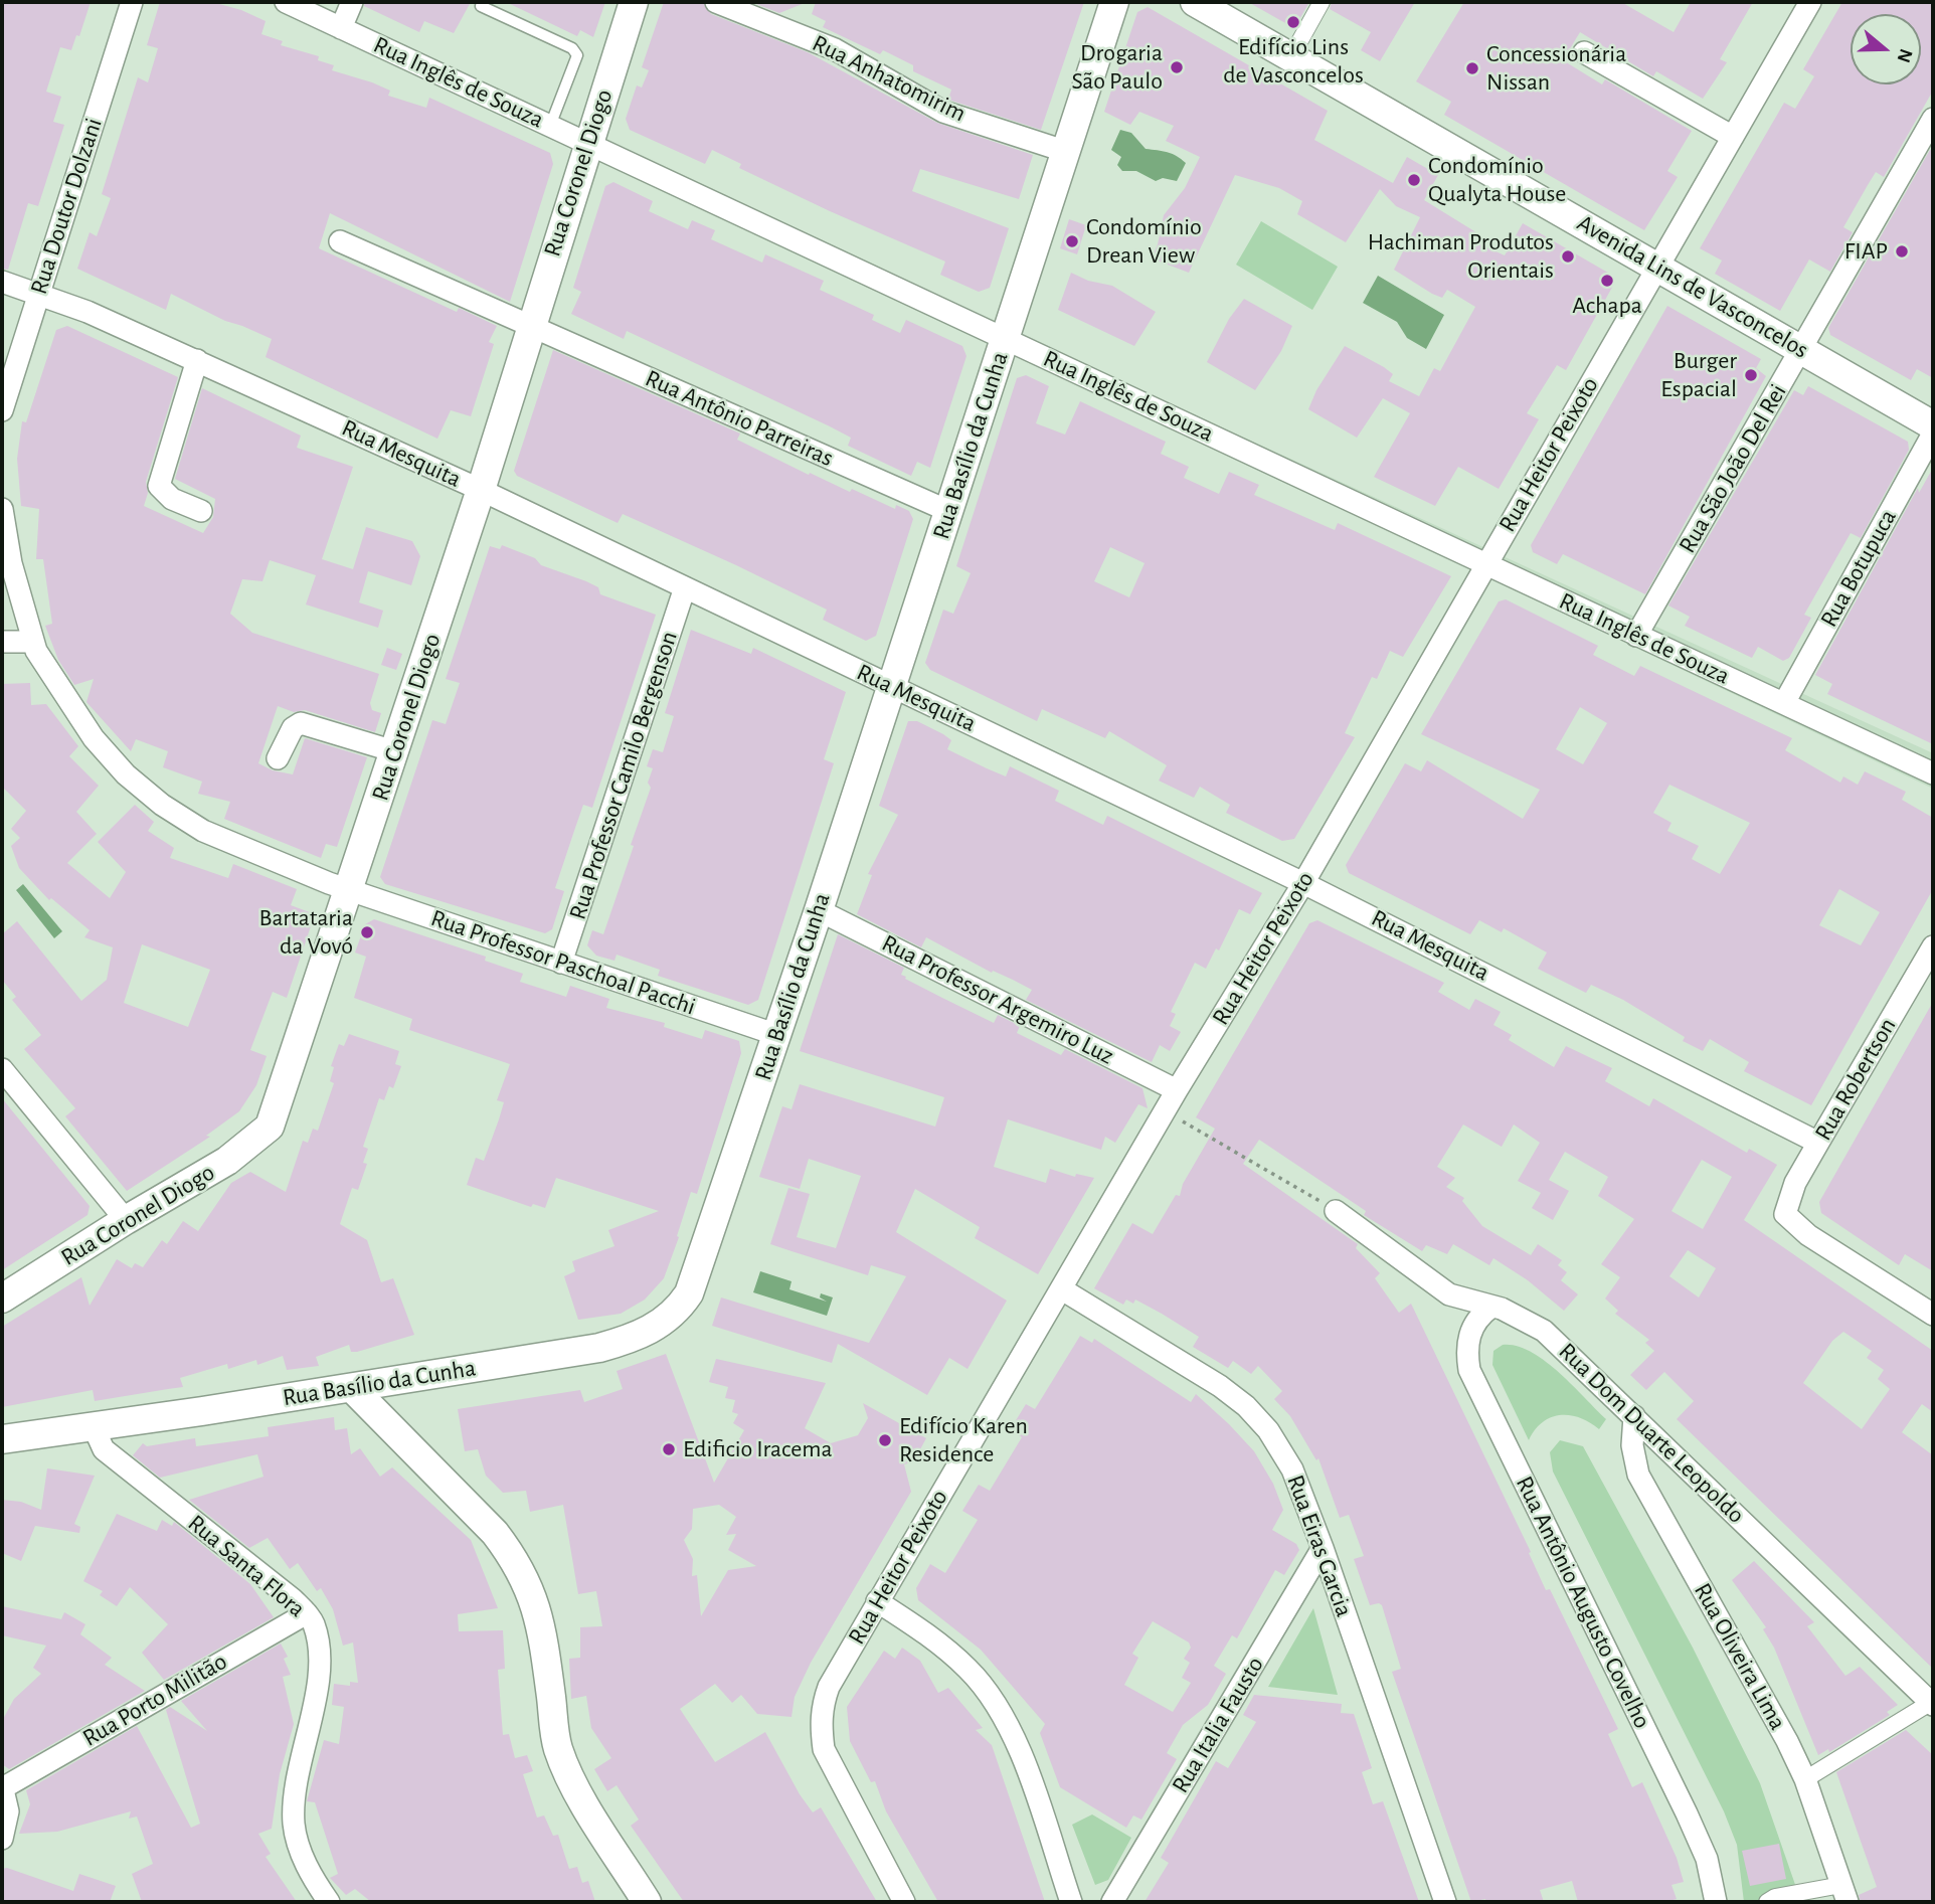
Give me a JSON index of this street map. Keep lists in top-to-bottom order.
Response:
{
  "streets": {
    "street": [
      "Rua Anhatomirim",
      "Rua Inglês de Souza",
      "Rua Coronel Diogo",
      "Rua Doutor Dolzani",
      "Avenida Lins de Vasconcelos",
      "Rua Antônio Parreiras",
      "Rua Basílio da Cunha",
      "Rua Mesquita",
      "Rua Heitor Peixoto",
      "Rua São João Del Rei",
      "Rua Botupuca",
      "Rua Professor Camilo Bergenson",
      "Rua Professor Paschoal Pacchi",
      "Rua Professor Argemiro Luz",
      "Rua Robertson",
      "Rua Dom Duarte Leopoldo",
      "Rua Eiras Garcia",
      "Rua Santa Flora",
      "Rua Antônio Augusto Covelho",
      "Rua Oliveira Lima",
      "Rua Porto Militão",
      "Rua Italia Fausto"
    ]
  },
  "crossings": [
    ["Rua Anhatomirim", "Rua Basílio da Cunha"],
    ["Rua Inglês de Souza", "Rua Coronel Diogo"],
    ["Rua Inglês de Souza", "Rua Basílio da Cunha"],
    ["Rua Inglês de Souza", "Rua Heitor Peixoto"],
    ["Rua Inglês de Souza", "Rua São João Del Rei"],
    ["Rua Inglês de Souza", "Rua Botupuca"],
    ["Rua Coronel Diogo", "Rua Antônio Parreiras"],
    ["Rua Coronel Diogo", "Rua Mesquita"],
    ["Rua Coronel Diogo", "Rua Professor Paschoal Pacchi"],
    ["Rua Doutor Dolzani", "Rua Mesquita"],
    ["Avenida Lins de Vasconcelos", "Rua Heitor Peixoto"],
    ["Avenida Lins de Vasconcelos", "Rua São João Del Rei"],
    ["Rua Antônio Parreiras", "Rua Basílio da Cunha"],
    ["Rua Basílio da Cunha", "Rua Mesquita"],
    ["Rua Basílio da Cunha", "Rua Professor Paschoal Pacchi"],
    ["Rua Basílio da Cunha", "Rua Professor Argemiro Luz"],
    ["Rua Basílio da Cunha", "Rua Santa Flora"],
    ["Rua Mesquita", "Rua Heitor Peixoto"],
    ["Rua Mesquita", "Rua Professor Camilo Bergenson"],
    ["Rua Mesquita", "Rua Robertson"],
    ["Rua Heitor Peixoto", "Rua Professor Argemiro Luz"],
    ["Rua Heitor Peixoto", "Rua Eiras Garcia"],
    ["Rua Professor Camilo Bergenson", "Rua Professor Paschoal Pacchi"],
    ["Rua Dom Duarte Leopoldo", "Rua Antônio Augusto Covelho"],
    ["Rua Dom Duarte Leopoldo", "Rua Oliveira Lima"],
    ["Rua Eiras Garcia", "Rua Italia Fausto"],
    ["Rua Santa Flora", "Rua Porto Militão"]
  ],
  "places": [
    "Edifício Lins de Vasconcelos",
    "Drogaria São Paulo",
    "Concessionária Nissan",
    "Condomínio Qualyta House",
    "Condomínio Drean View",
    "FIAP",
    "Hachiman Produtos Orientais",
    "Achapa",
    "Burger Espacial",
    "Bartataria da Vovó",
    "Edifício Karen Residence",
    "Edificio Iracema"
  ],
  "north": "right"
}
